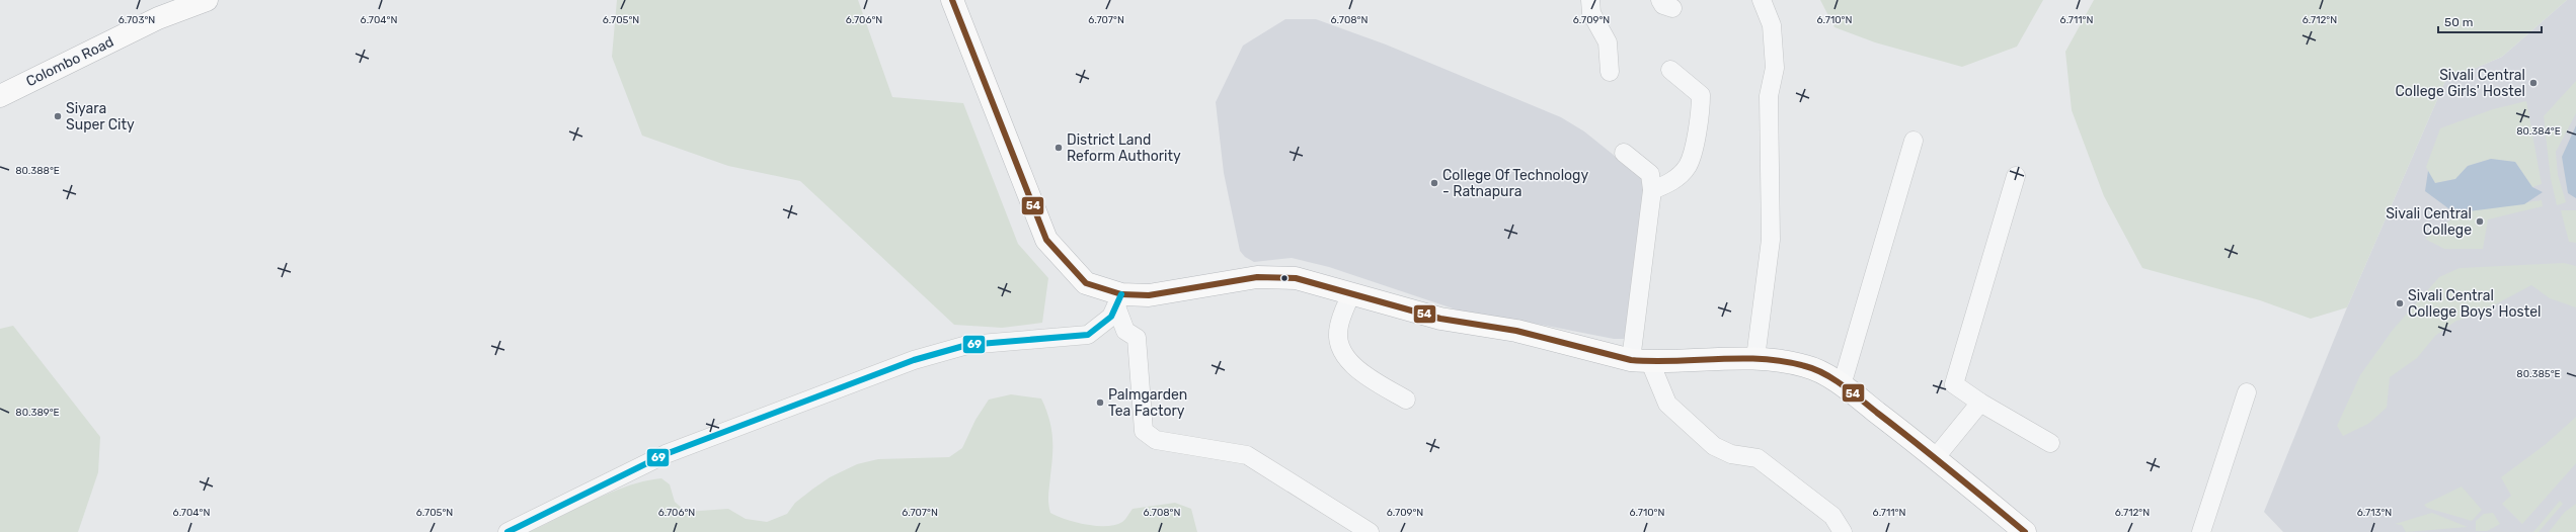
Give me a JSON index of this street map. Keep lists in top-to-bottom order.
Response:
{
  "streets": {
    "highway": ["Colombo Road"]
  },
  "places": [
    "Sivali Central College Girls' Hostel",
    "Siyara Super City",
    "District Land Reform Authority",
    "College Of Technology - Ratnapura",
    "Sivali Central College",
    "Sivali Central College Boys' Hostel",
    "Palmgarden Tea Factory"
  ],
  "lines": ["transit line 54", "transit line 69"],
  "scale_bar": "50 m",
  "coordinates": [
    "6.703°N",
    "6.705°N",
    "6.706°N",
    "6.707°N",
    "6.708°N",
    "6.709°N",
    "6.710°N",
    "6.711°N",
    "6.712°N",
    "6.704°N",
    "80.384°E",
    "80.388°E",
    "80.385°E",
    "80.389°E",
    "6.713°N"
  ]
}
